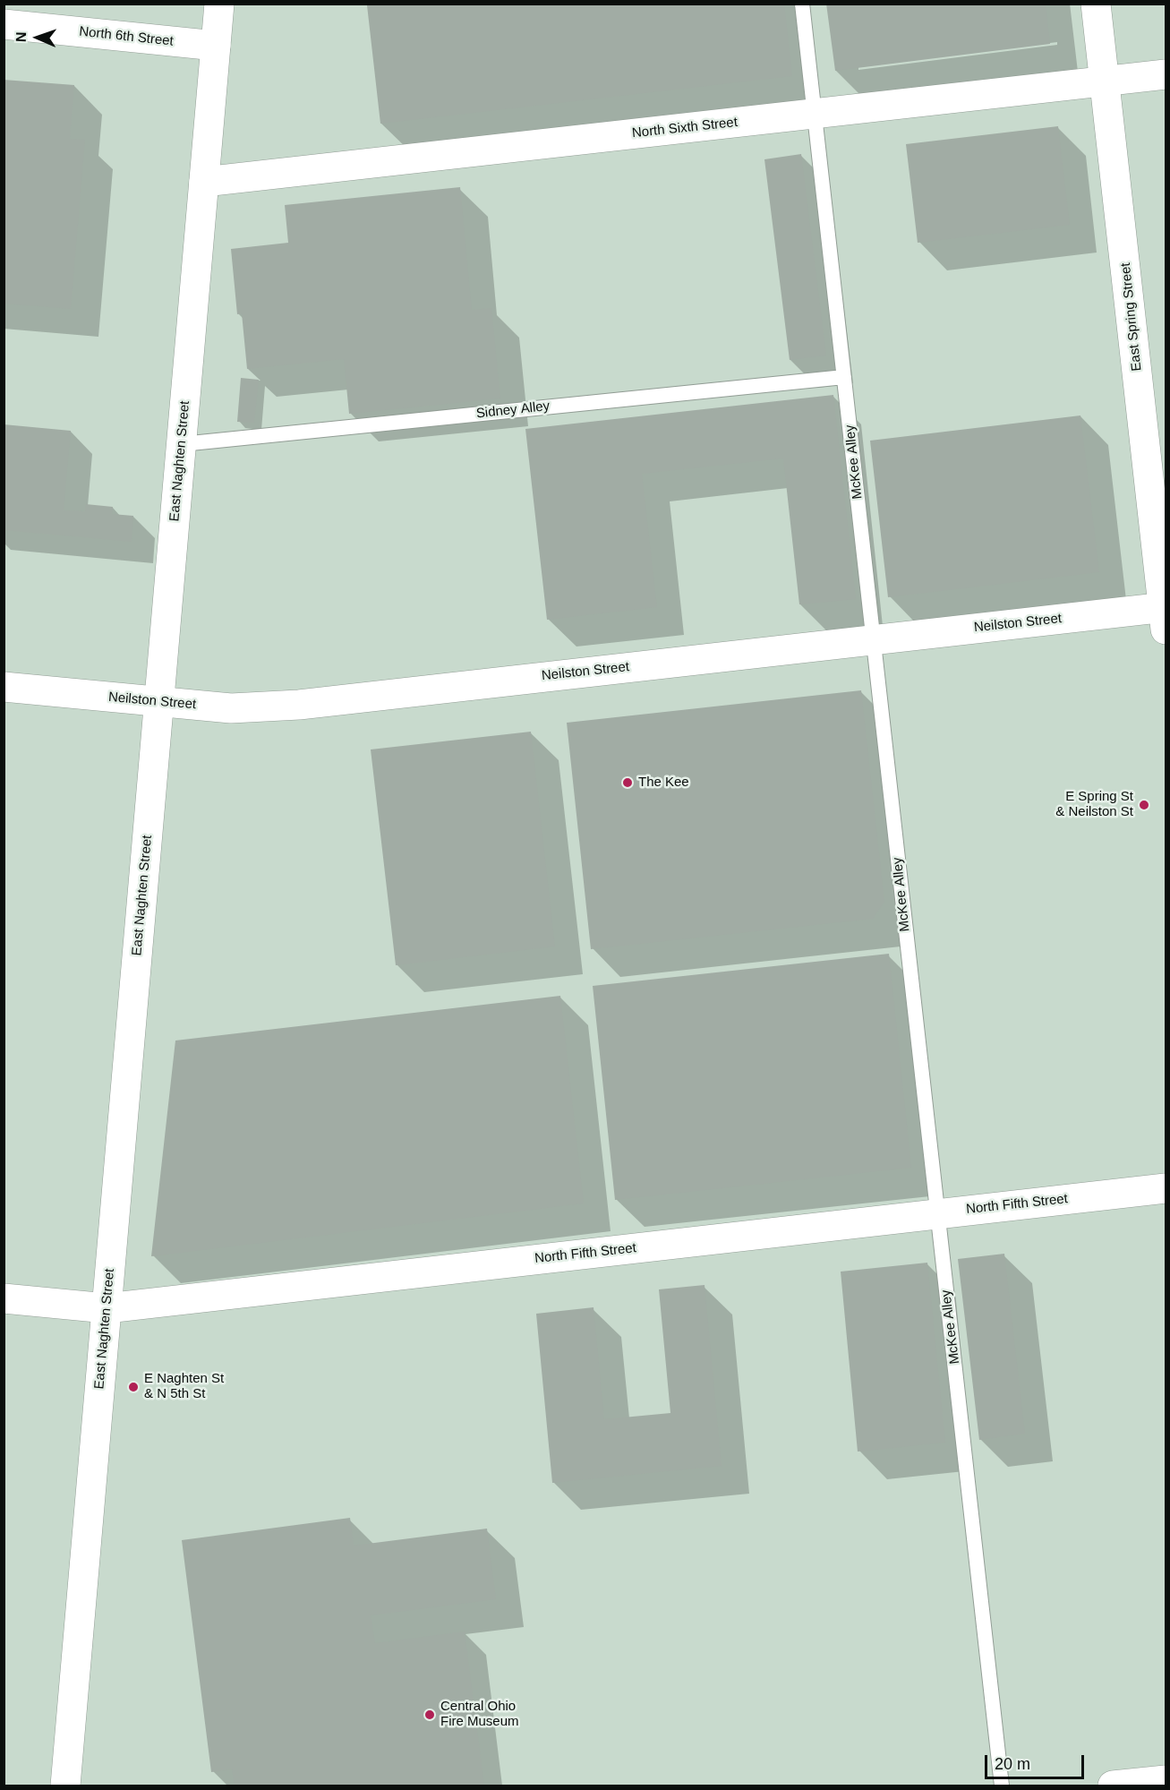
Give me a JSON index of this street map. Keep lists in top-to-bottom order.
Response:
{
  "streets": {
    "street": [
      "North 6th Street",
      "North Sixth Street",
      "East Spring Street",
      "East Naghten Street",
      "Neilston Street",
      "North Fifth Street"
    ],
    "lane": ["Sidney Alley", "McKee Alley"]
  },
  "crossings": [
    ["North 6th Street", "East Naghten Street"],
    ["North Sixth Street", "East Spring Street"],
    ["North Sixth Street", "East Naghten Street"],
    ["North Sixth Street", "McKee Alley"],
    ["East Spring Street", "Neilston Street"],
    ["Sidney Alley", "East Naghten Street"],
    ["Sidney Alley", "McKee Alley"],
    ["East Naghten Street", "Neilston Street"],
    ["East Naghten Street", "North Fifth Street"],
    ["McKee Alley", "Neilston Street"],
    ["McKee Alley", "North Fifth Street"]
  ],
  "places": [
    "The Kee",
    "E Spring St & Neilston St",
    "E Naghten St & N 5th St",
    "Central Ohio Fire Museum"
  ],
  "scale_bar": "20 m",
  "north": "left"
}
